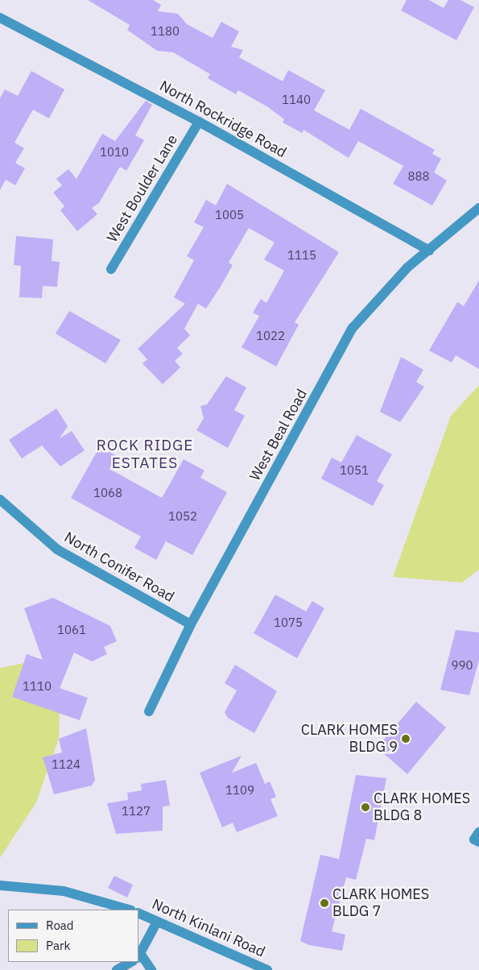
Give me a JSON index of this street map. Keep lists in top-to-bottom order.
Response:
{
  "streets": {
    "street": [
      "North Rockridge Road",
      "West Boulder Lane",
      "West Beal Road",
      "North Conifer Road",
      "North Kinlani Road"
    ]
  },
  "crossings": [
    ["North Rockridge Road", "West Boulder Lane"],
    ["North Rockridge Road", "West Beal Road"],
    ["West Beal Road", "North Conifer Road"]
  ],
  "districts": ["ROCK RIDGE ESTATES"],
  "places": ["CLARK HOMES BLDG 9", "CLARK HOMES BLDG 8", "CLARK HOMES BLDG 7"],
  "house_numbers": [
    "1180",
    "1140",
    "1010",
    "888",
    "1005",
    "1115",
    "1022",
    "1051",
    "1068",
    "1052",
    "1075",
    "1061",
    "990",
    "1110",
    "1124",
    "1109",
    "1127"
  ],
  "legend": ["Road", "Park"]
}
